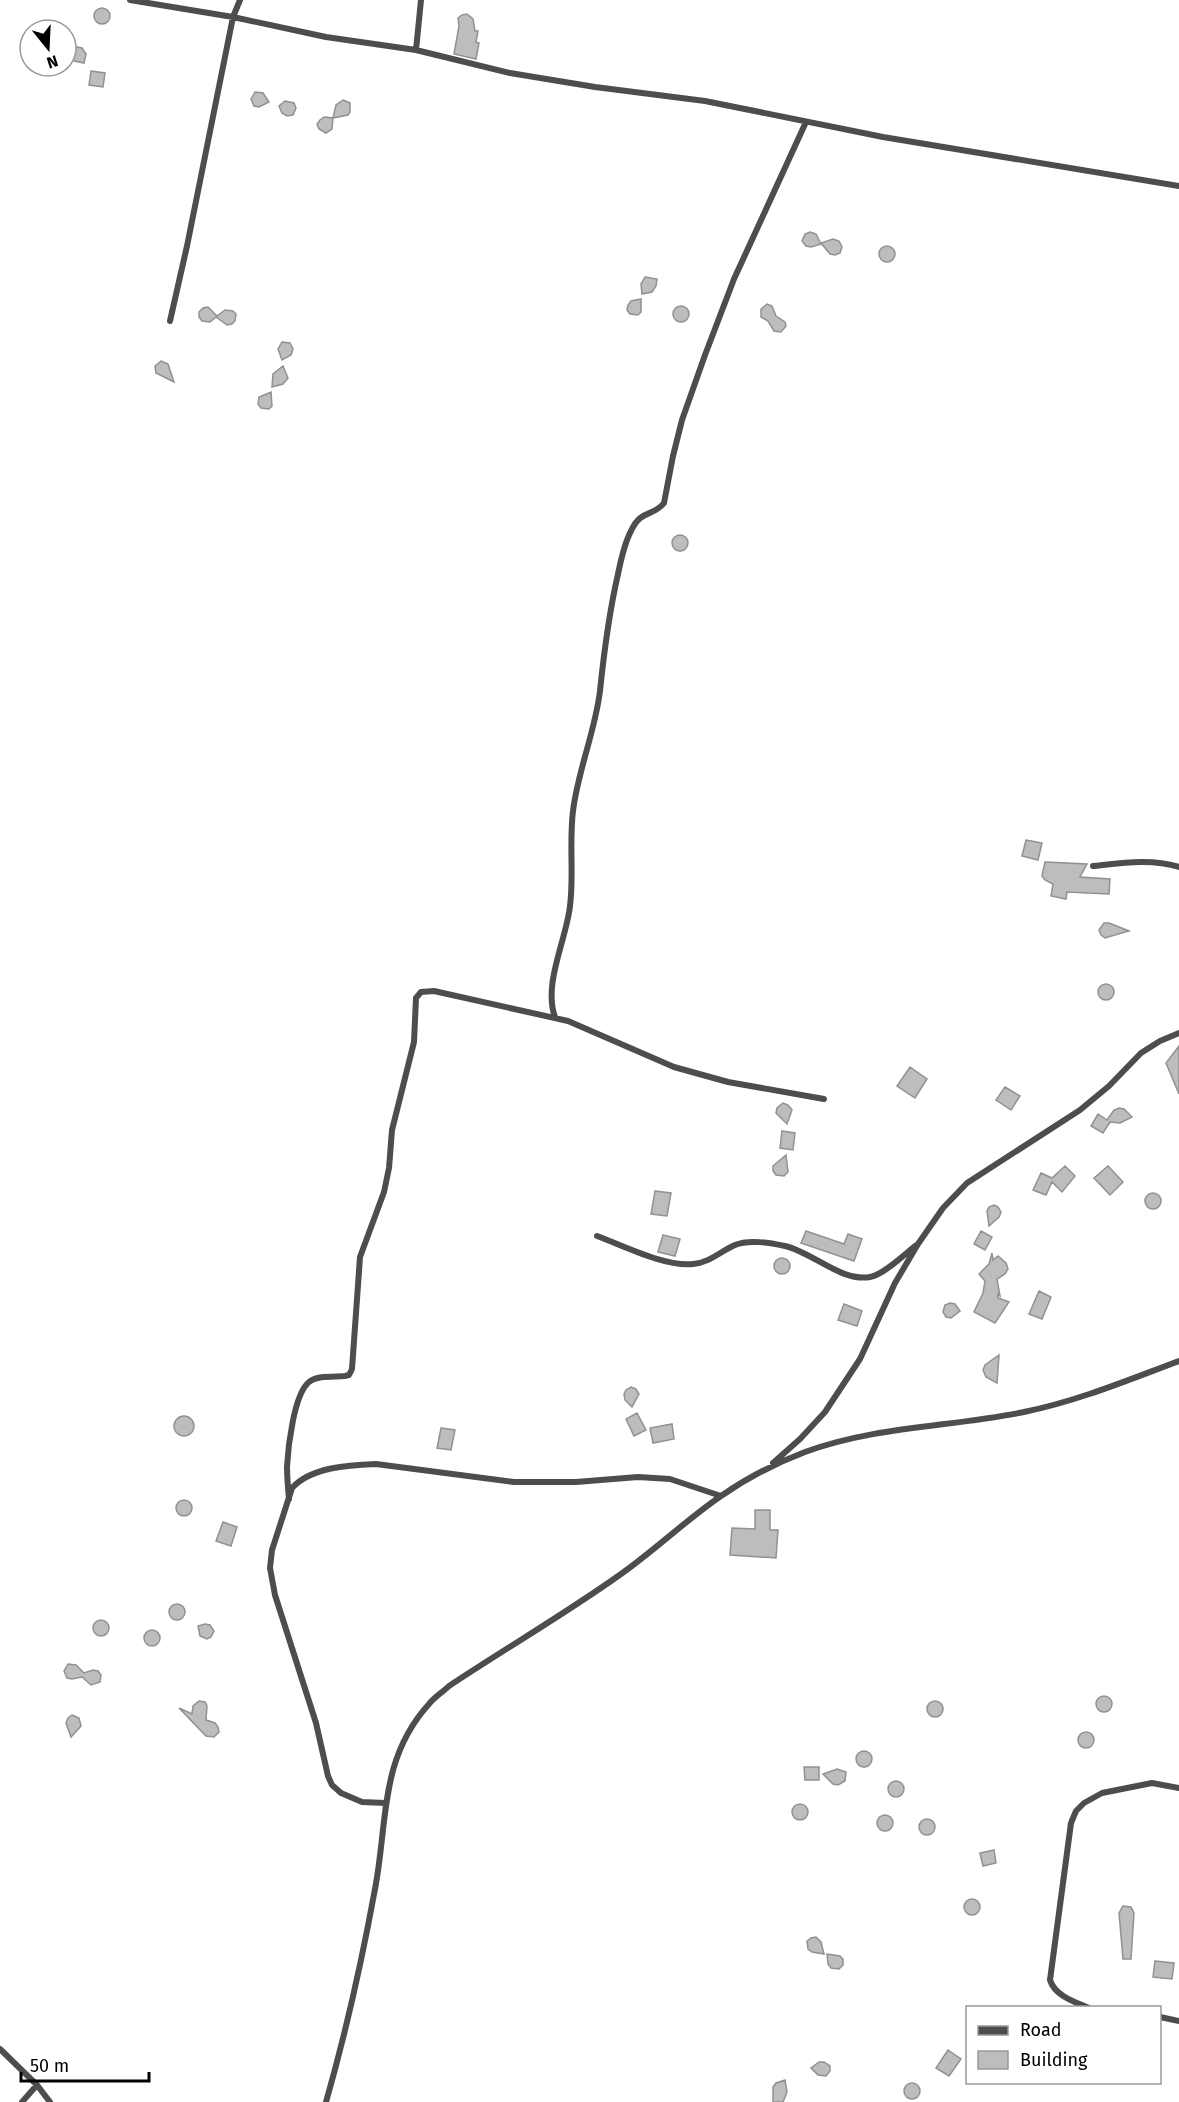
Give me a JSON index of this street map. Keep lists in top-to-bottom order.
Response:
{
  "legend": ["Road", "Building"],
  "scale_bar": "50 m",
  "north": "bottom"
}
